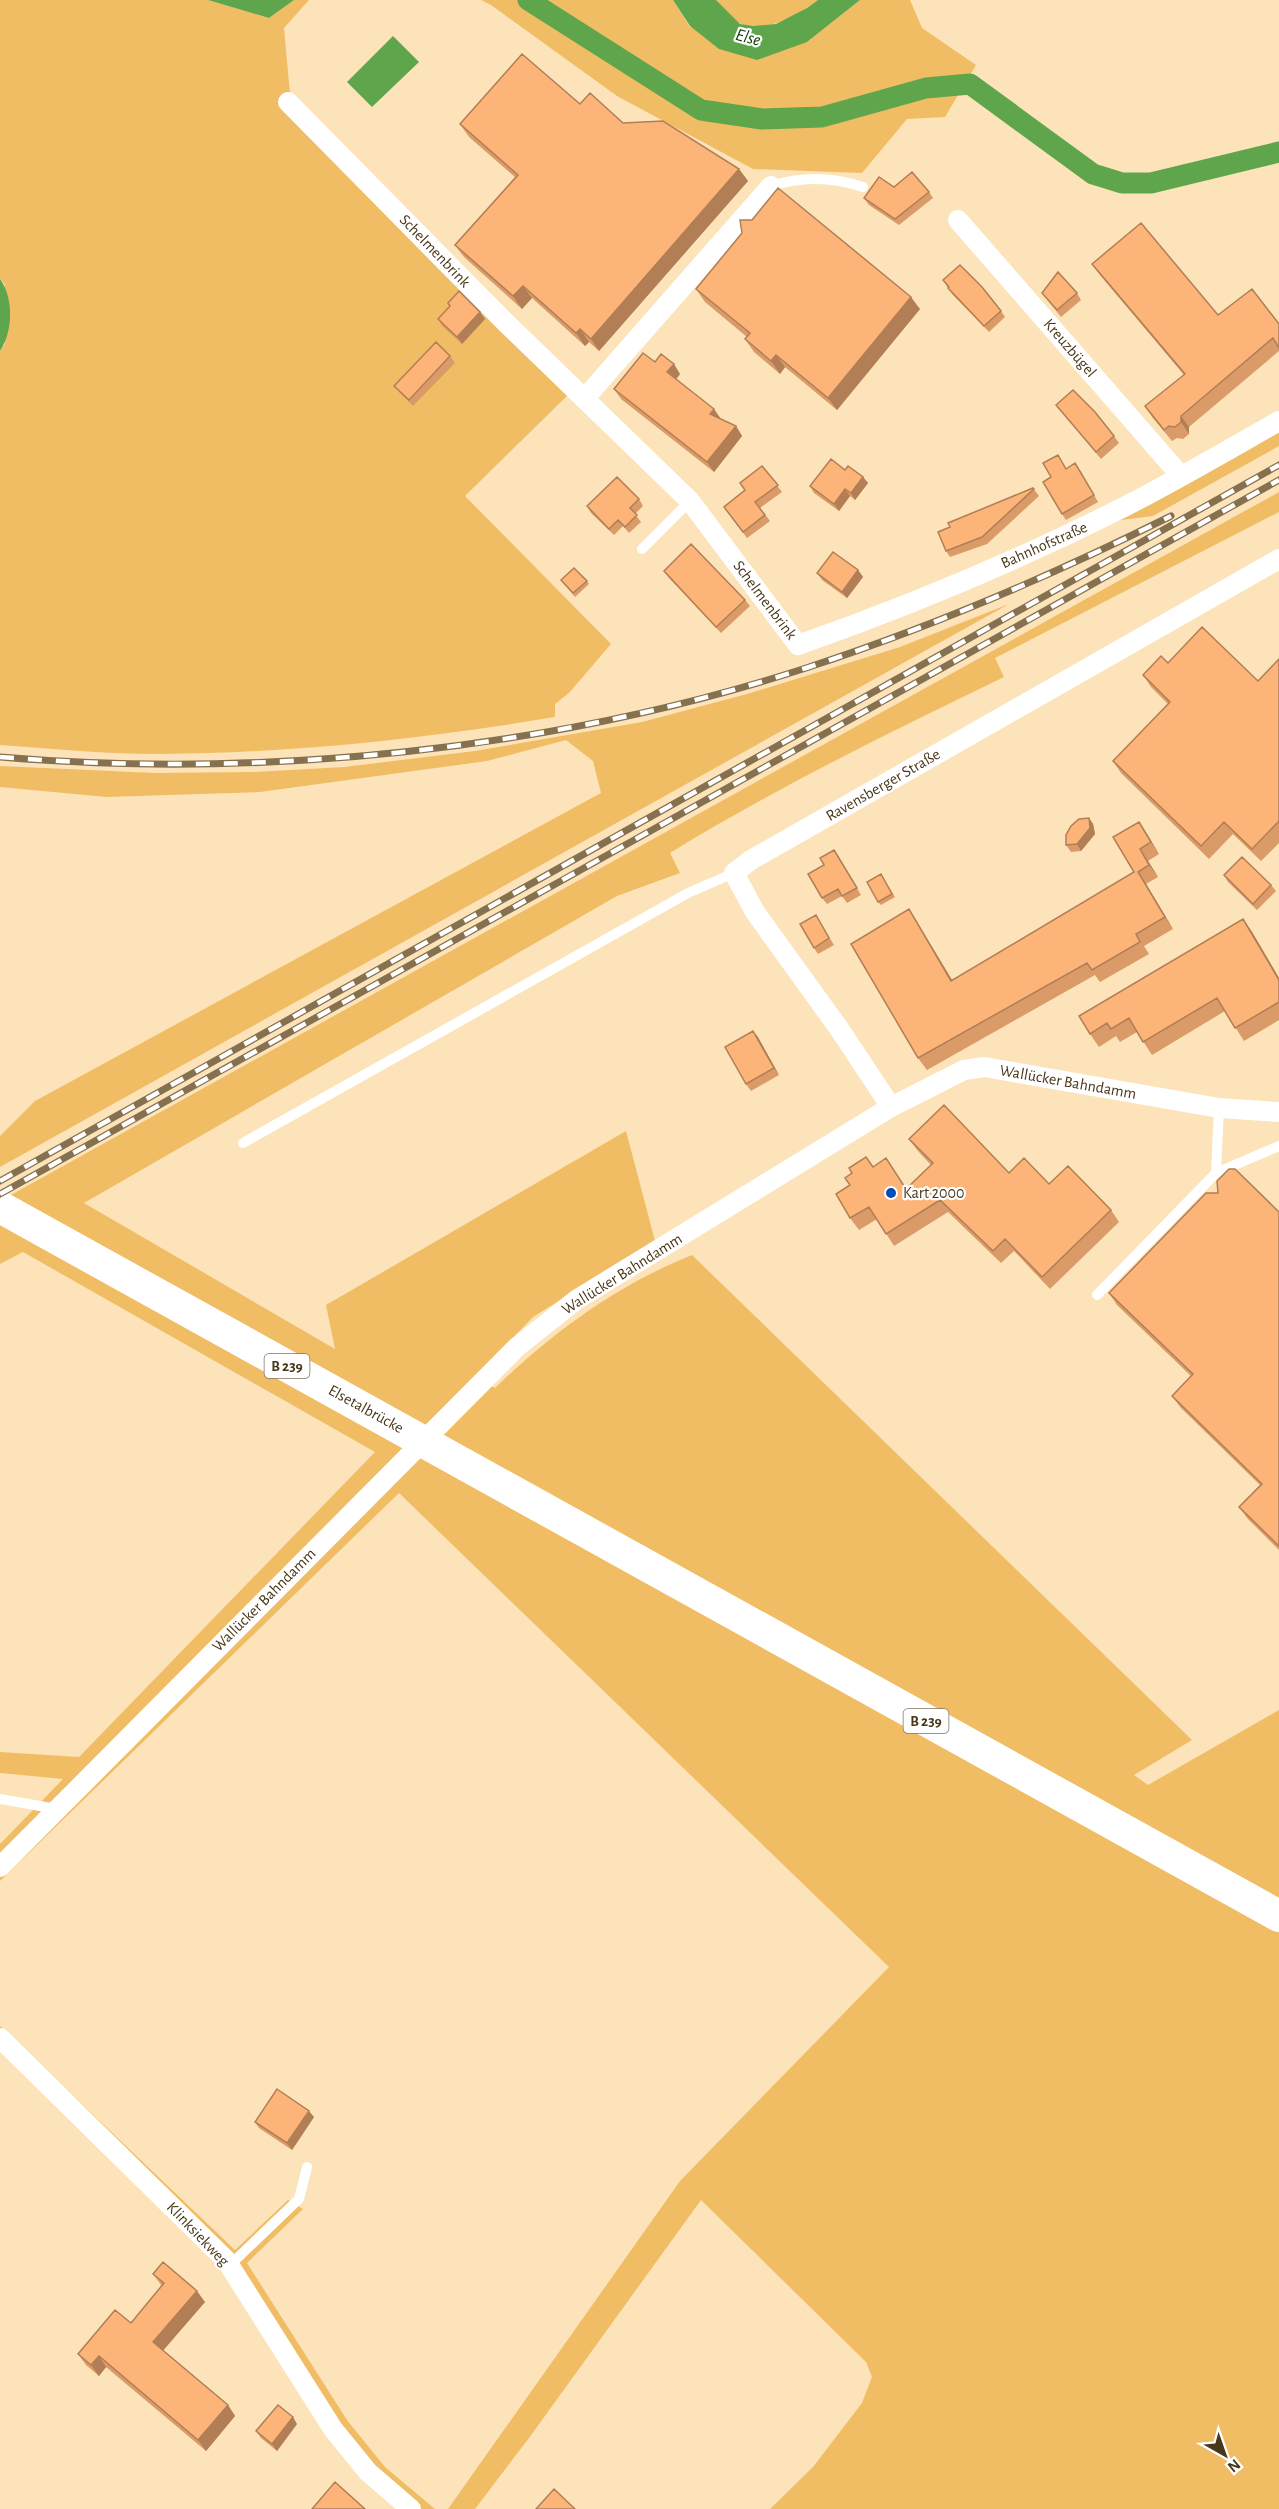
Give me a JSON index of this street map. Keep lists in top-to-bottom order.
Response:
{
  "streets": {
    "main road": ["B 239", "Elsetalbrücke"],
    "street": [
      "Schelmenbrink",
      "Kreuzbügel",
      "Bahnhofstraße",
      "Ravensberger Straße",
      "Wallücker Bahndamm",
      "Klinksiekweg"
    ]
  },
  "crossings": [
    ["Schelmenbrink", "Bahnhofstraße"],
    ["Kreuzbügel", "Bahnhofstraße"]
  ],
  "water": ["Else"],
  "places": ["Kart 2000"],
  "north": "bottom right"
}
